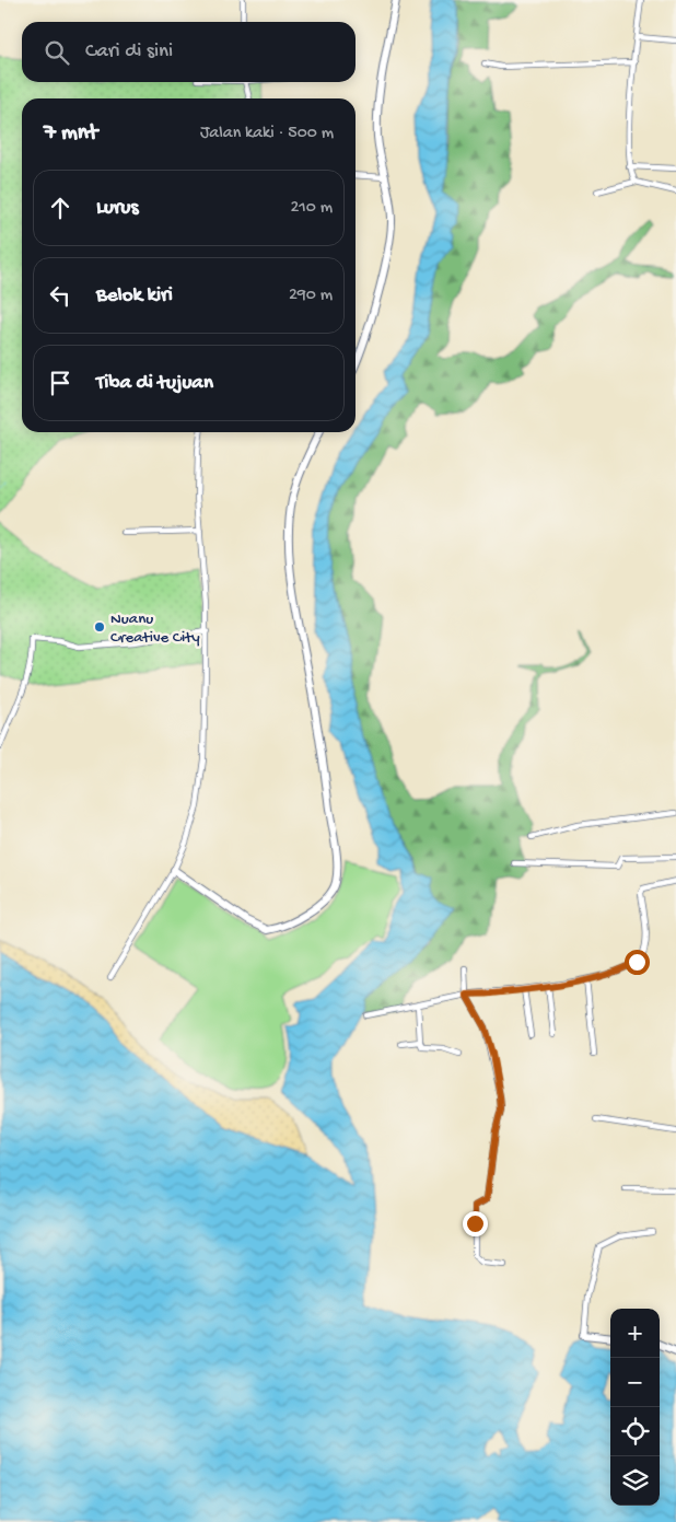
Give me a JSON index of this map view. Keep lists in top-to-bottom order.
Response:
{
  "places": ["Nuanu Creative City"],
  "page": {
    "search": "Cari di sini",
    "heading": ["7 mnt", "Jalan kaki · 500 m"],
    "list": [
      ["Lurus", "210 m"],
      ["Belok kiri", "290 m"],
      "Tiba di tujuan"
    ],
    "map_buttons": ["+", "−"]
  }
}
